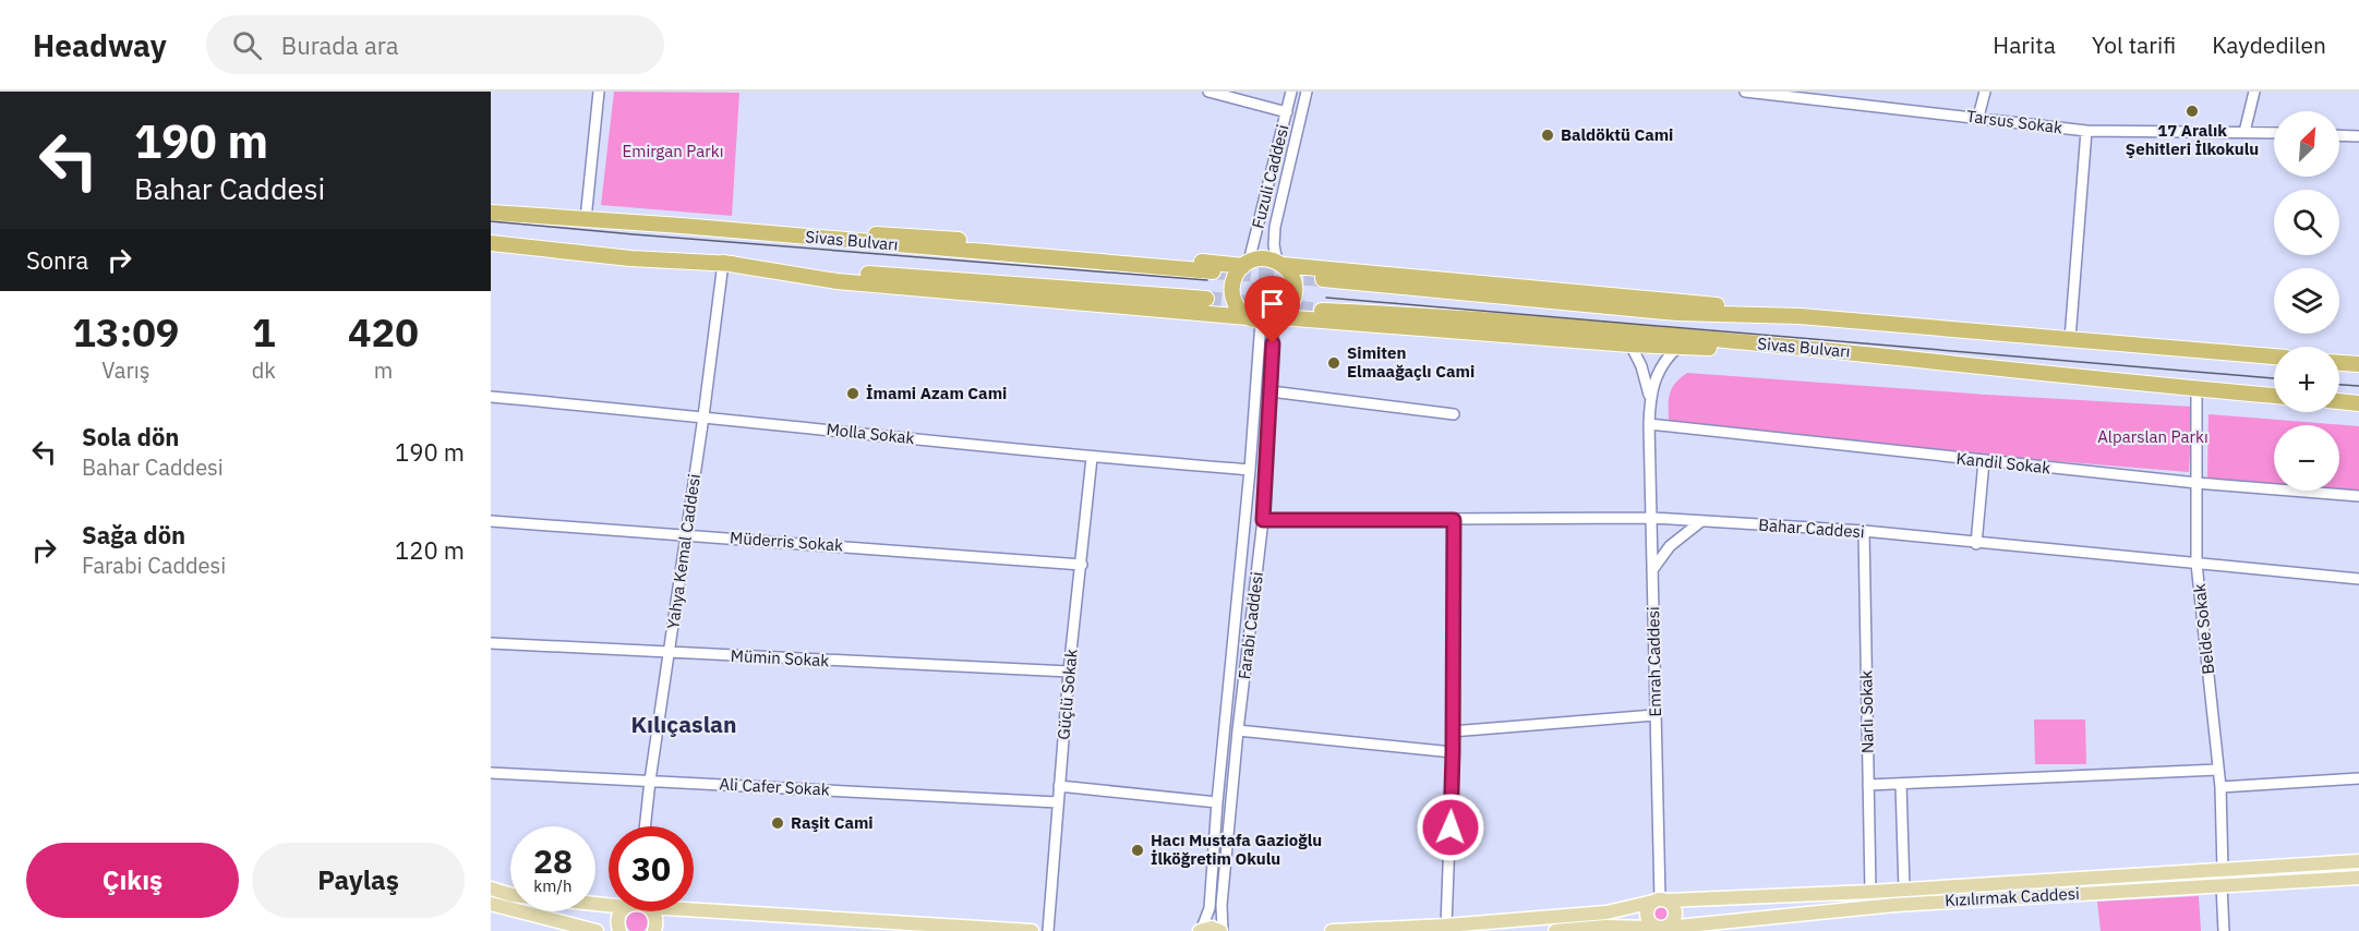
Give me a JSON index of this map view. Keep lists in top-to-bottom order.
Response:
{
  "streets": {
    "highway": ["Sivas Bulvarı"],
    "main road": ["Kızılırmak Caddesi"],
    "street": [
      "Tarsus Sokak",
      "Fuzuli Caddesi",
      "Molla Sokak",
      "Kandil Sokak",
      "Bahar Caddesi",
      "Müderris Sokak",
      "Yahya Kemal Caddesi",
      "Farabi Caddesi",
      "Belde Sokak",
      "Mümin Sokak",
      "Emrah Caddesi",
      "Güçlü Sokak",
      "Narlı Sokak",
      "Ali Cafer Sokak"
    ]
  },
  "crossings": [
    ["Fuzuli Caddesi", "Farabi Caddesi"],
    ["Sivas Bulvarı", "Yahya Kemal Caddesi"],
    ["Sivas Bulvarı", "Belde Sokak"],
    ["Molla Sokak", "Yahya Kemal Caddesi"],
    ["Molla Sokak", "Farabi Caddesi"],
    ["Molla Sokak", "Güçlü Sokak"],
    ["Kandil Sokak", "Belde Sokak"],
    ["Kandil Sokak", "Emrah Caddesi"],
    ["Bahar Caddesi", "Farabi Caddesi"],
    ["Bahar Caddesi", "Belde Sokak"],
    ["Bahar Caddesi", "Emrah Caddesi"],
    ["Bahar Caddesi", "Narlı Sokak"],
    ["Müderris Sokak", "Yahya Kemal Caddesi"],
    ["Müderris Sokak", "Güçlü Sokak"],
    ["Yahya Kemal Caddesi", "Mümin Sokak"],
    ["Yahya Kemal Caddesi", "Ali Cafer Sokak"],
    ["Belde Sokak", "Kızılırmak Caddesi"],
    ["Mümin Sokak", "Güçlü Sokak"],
    ["Emrah Caddesi", "Kızılırmak Caddesi"],
    ["Güçlü Sokak", "Ali Cafer Sokak"],
    ["Narlı Sokak", "Kızılırmak Caddesi"]
  ],
  "districts": ["Kılıçaslan"],
  "parks": ["Emirgan Parkı", "Alparslan Parkı"],
  "places": [
    "17 Aralık Şehitleri İlkokulu",
    "Baldöktü Cami",
    "Simiten Elmaağaçlı Cami",
    "İmami Azam Cami",
    "Raşit Cami",
    "Hacı Mustafa Gazioğlu İlköğretim Okulu"
  ],
  "north": "top right",
  "page": {
    "header": "Headway",
    "search": "Burada ara",
    "nav": ["Harita", "Yol tarifi", "Kaydedilen"],
    "turn": ["190 m", "Bahar Caddesi"],
    "map_buttons": ["+", "−"],
    "then": "Sonra",
    "eta": [
      "13:09",
      "Varış",
      "1",
      "dk",
      "420",
      "m"
    ],
    "list": [
      {
        "name": "Sola dön",
        "note": "Bahar Caddesi",
        "value": "190 m"
      },
      {
        "name": "Sağa dön",
        "note": "Farabi Caddesi",
        "value": "120 m"
      }
    ],
    "speed": "28 km/h",
    "limit": "30",
    "buttons": ["Çıkış", "Paylaş"]
  }
}
